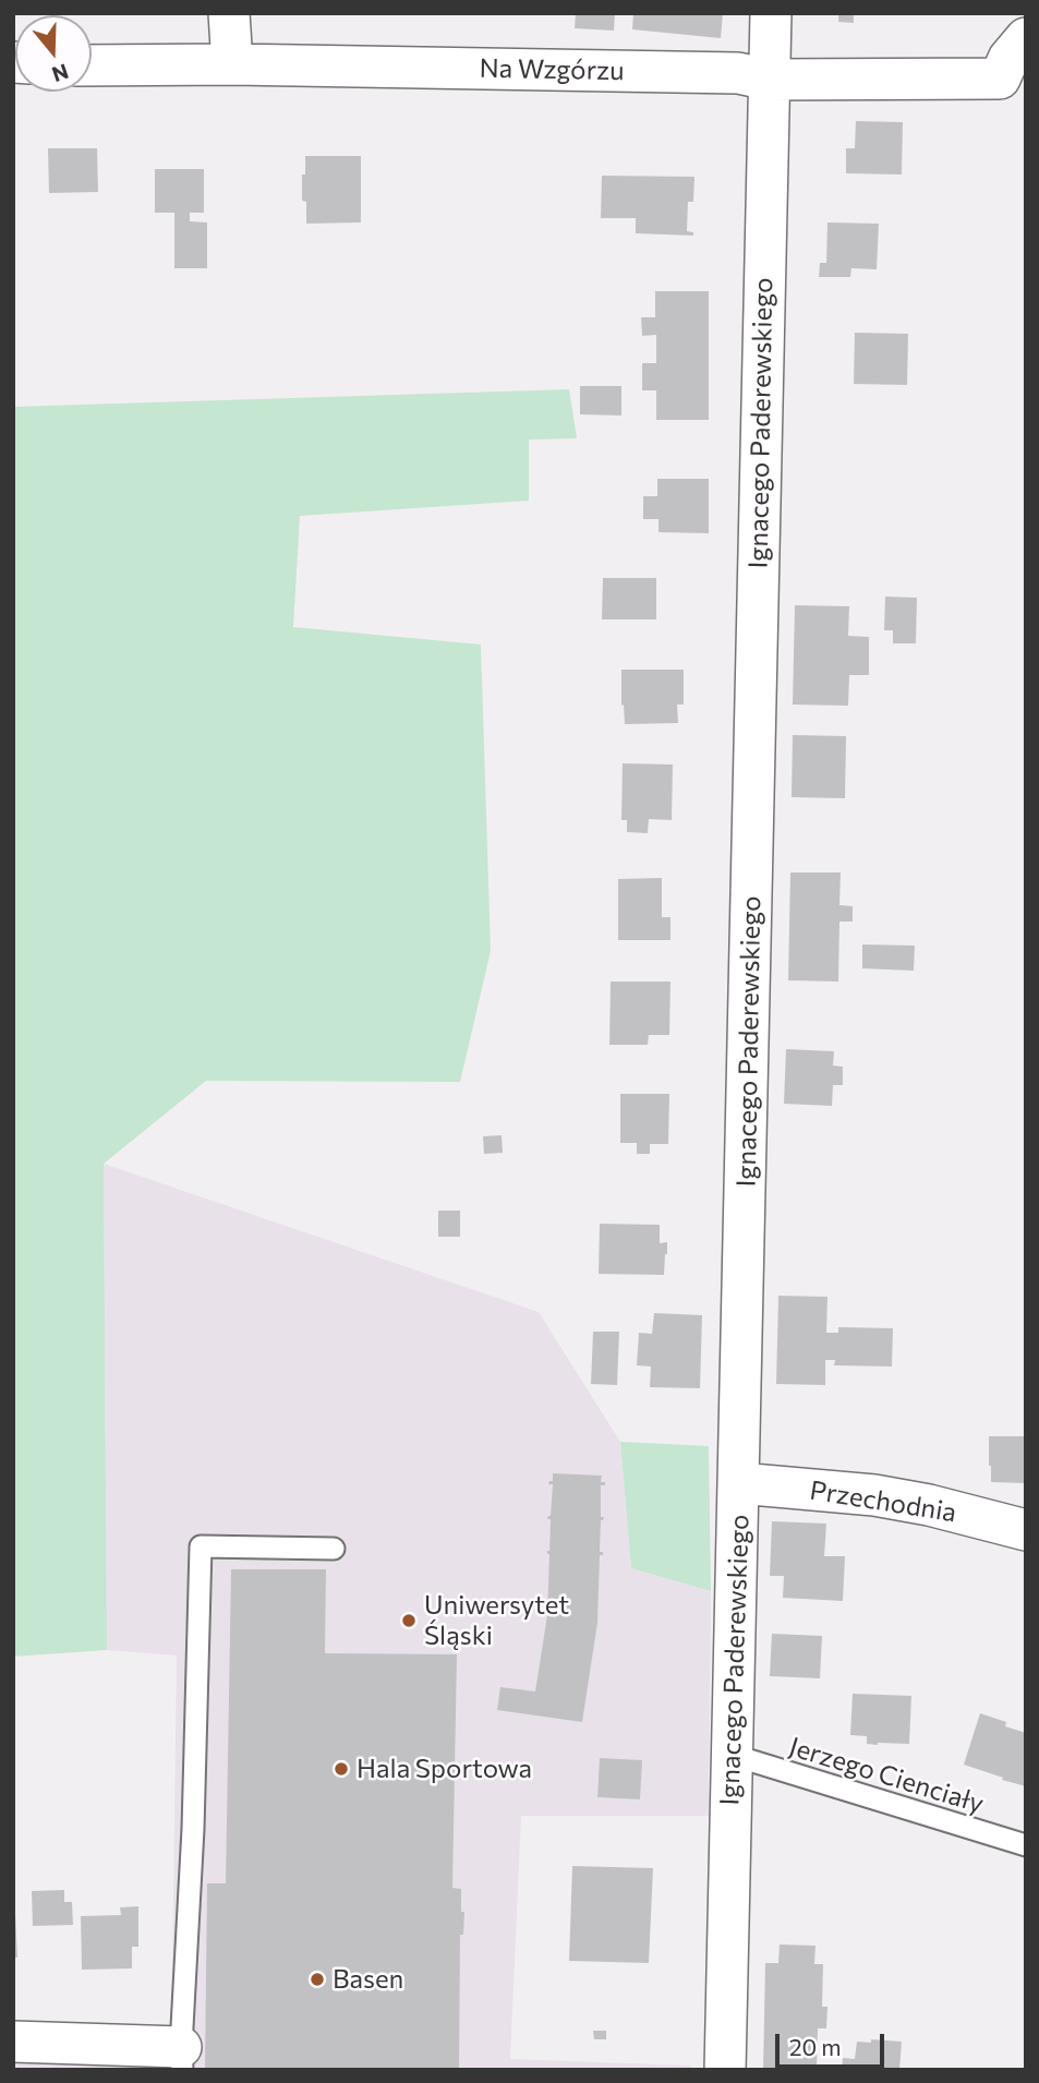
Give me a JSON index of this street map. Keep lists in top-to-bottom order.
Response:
{
  "streets": {
    "street": ["Na Wzgórzu", "Ignacego Paderewskiego", "Przechodnia"],
    "lane": ["Jerzego Cienciały"]
  },
  "crossings": [
    ["Na Wzgórzu", "Ignacego Paderewskiego"],
    ["Ignacego Paderewskiego", "Przechodnia"],
    ["Ignacego Paderewskiego", "Jerzego Cienciały"]
  ],
  "places": ["Uniwersytet Śląski", "Hala Sportowa", "Basen"],
  "scale_bar": "20 m",
  "north": "bottom"
}
